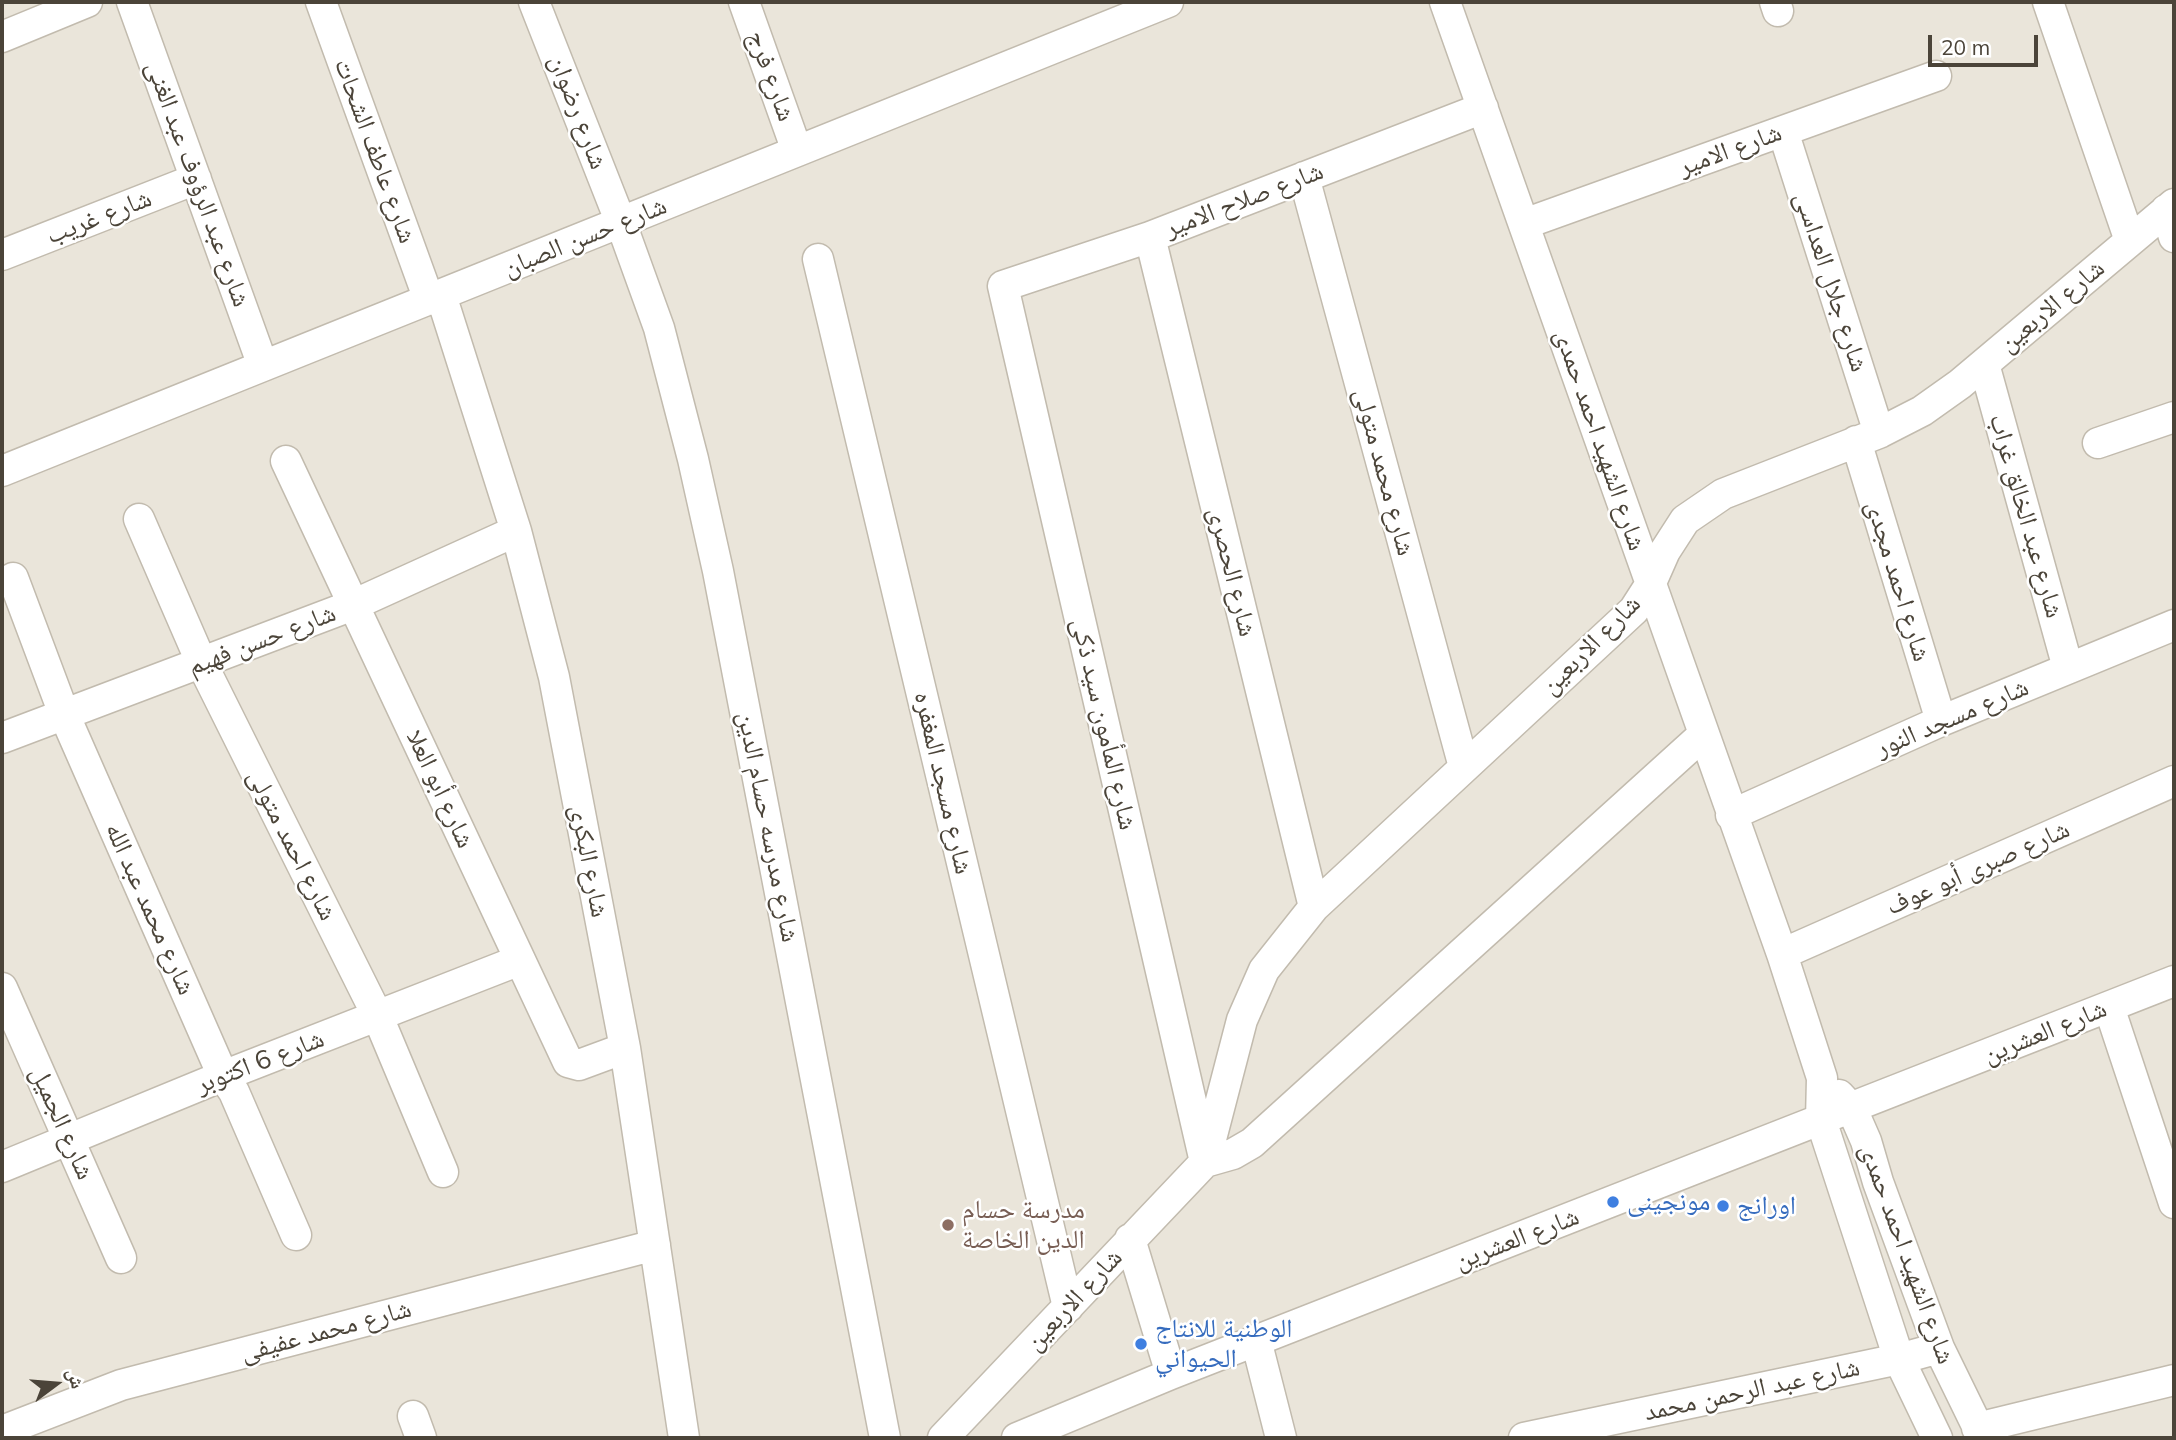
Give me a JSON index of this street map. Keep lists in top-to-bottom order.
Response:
{
  "streets": {
    "street": [
      "شارع فرج",
      "شارع رضوان",
      "شارع الامير",
      "شارع عاطف الشحات",
      "شارع عبد الرؤوف عبد الغنى",
      "شارع صلاح الامير",
      "شارع غريب",
      "شارع حسن الصبان",
      "شارع جلال العداسى",
      "شارع الاربعين",
      "شارع الشهيد احمد حمدى",
      "شارع محمد متولى",
      "شارع عبد الخالق غراب",
      "شارع الحصرى",
      "شارع احمد مجدى",
      "شارع حسن فهيم",
      "شارع مسجد النور",
      "شارع المأمون سيد ذكى",
      "شارع مسجد المغفره",
      "شارع أبو العلا",
      "شارع مدرسه حسام الدين",
      "شارع احمد متولى",
      "شارع البكرى",
      "شارع صبرى أبو عوف",
      "شارع محمد عبد الله",
      "شارع العشرين",
      "شارع 6 اكتوبر",
      "شارع الجميل",
      "شارع محمد عفيفى",
      "شارع عبد الرحمن محمد"
    ]
  },
  "crossings": [
    ["شارع فرج", "شارع حسن الصبان"],
    ["شارع رضوان", "شارع حسن الصبان"],
    ["شارع رضوان", "شارع مدرسه حسام الدين"],
    ["شارع الامير", "شارع جلال العداسى"],
    ["شارع الامير", "شارع الشهيد احمد حمدى"],
    ["شارع عاطف الشحات", "شارع حسن الصبان"],
    ["شارع عاطف الشحات", "شارع البكرى"],
    ["شارع عبد الرؤوف عبد الغنى", "شارع غريب"],
    ["شارع عبد الرؤوف عبد الغنى", "شارع حسن الصبان"],
    ["شارع صلاح الامير", "شارع الشهيد احمد حمدى"],
    ["شارع صلاح الامير", "شارع محمد متولى"],
    ["شارع صلاح الامير", "شارع الحصرى"],
    ["شارع صلاح الامير", "شارع المأمون سيد ذكى"],
    ["شارع حسن الصبان", "شارع مدرسه حسام الدين"],
    ["شارع حسن الصبان", "شارع البكرى"],
    ["شارع جلال العداسى", "شارع الاربعين"],
    ["شارع جلال العداسى", "شارع احمد مجدى"],
    ["شارع الاربعين", "شارع الشهيد احمد حمدى"],
    ["شارع الاربعين", "شارع محمد متولى"],
    ["شارع الاربعين", "شارع عبد الخالق غراب"],
    ["شارع الاربعين", "شارع الحصرى"],
    ["شارع الاربعين", "شارع احمد مجدى"],
    ["شارع الاربعين", "شارع المأمون سيد ذكى"],
    ["شارع الاربعين", "شارع مسجد المغفره"],
    ["شارع الشهيد احمد حمدى", "شارع مسجد النور"],
    ["شارع الشهيد احمد حمدى", "شارع صبرى أبو عوف"],
    ["شارع الشهيد احمد حمدى", "شارع العشرين"],
    ["شارع الشهيد احمد حمدى", "شارع عبد الرحمن محمد"],
    ["شارع عبد الخالق غراب", "شارع مسجد النور"],
    ["شارع احمد مجدى", "شارع مسجد النور"],
    ["شارع حسن فهيم", "شارع أبو العلا"],
    ["شارع حسن فهيم", "شارع احمد متولى"],
    ["شارع حسن فهيم", "شارع البكرى"],
    ["شارع حسن فهيم", "شارع محمد عبد الله"],
    ["شارع أبو العلا", "شارع البكرى"],
    ["شارع أبو العلا", "شارع 6 اكتوبر"],
    ["شارع احمد متولى", "شارع 6 اكتوبر"],
    ["شارع البكرى", "شارع محمد عفيفى"],
    ["شارع محمد عبد الله", "شارع 6 اكتوبر"],
    ["شارع 6 اكتوبر", "شارع الجميل"]
  ],
  "places": [
    "مونجينى",
    "اورانج",
    "مدرسة حسام الدين الخاصة",
    "الوطنية للانتاج الحيواني"
  ],
  "scale_bar": "20 m",
  "north": "right"
}
